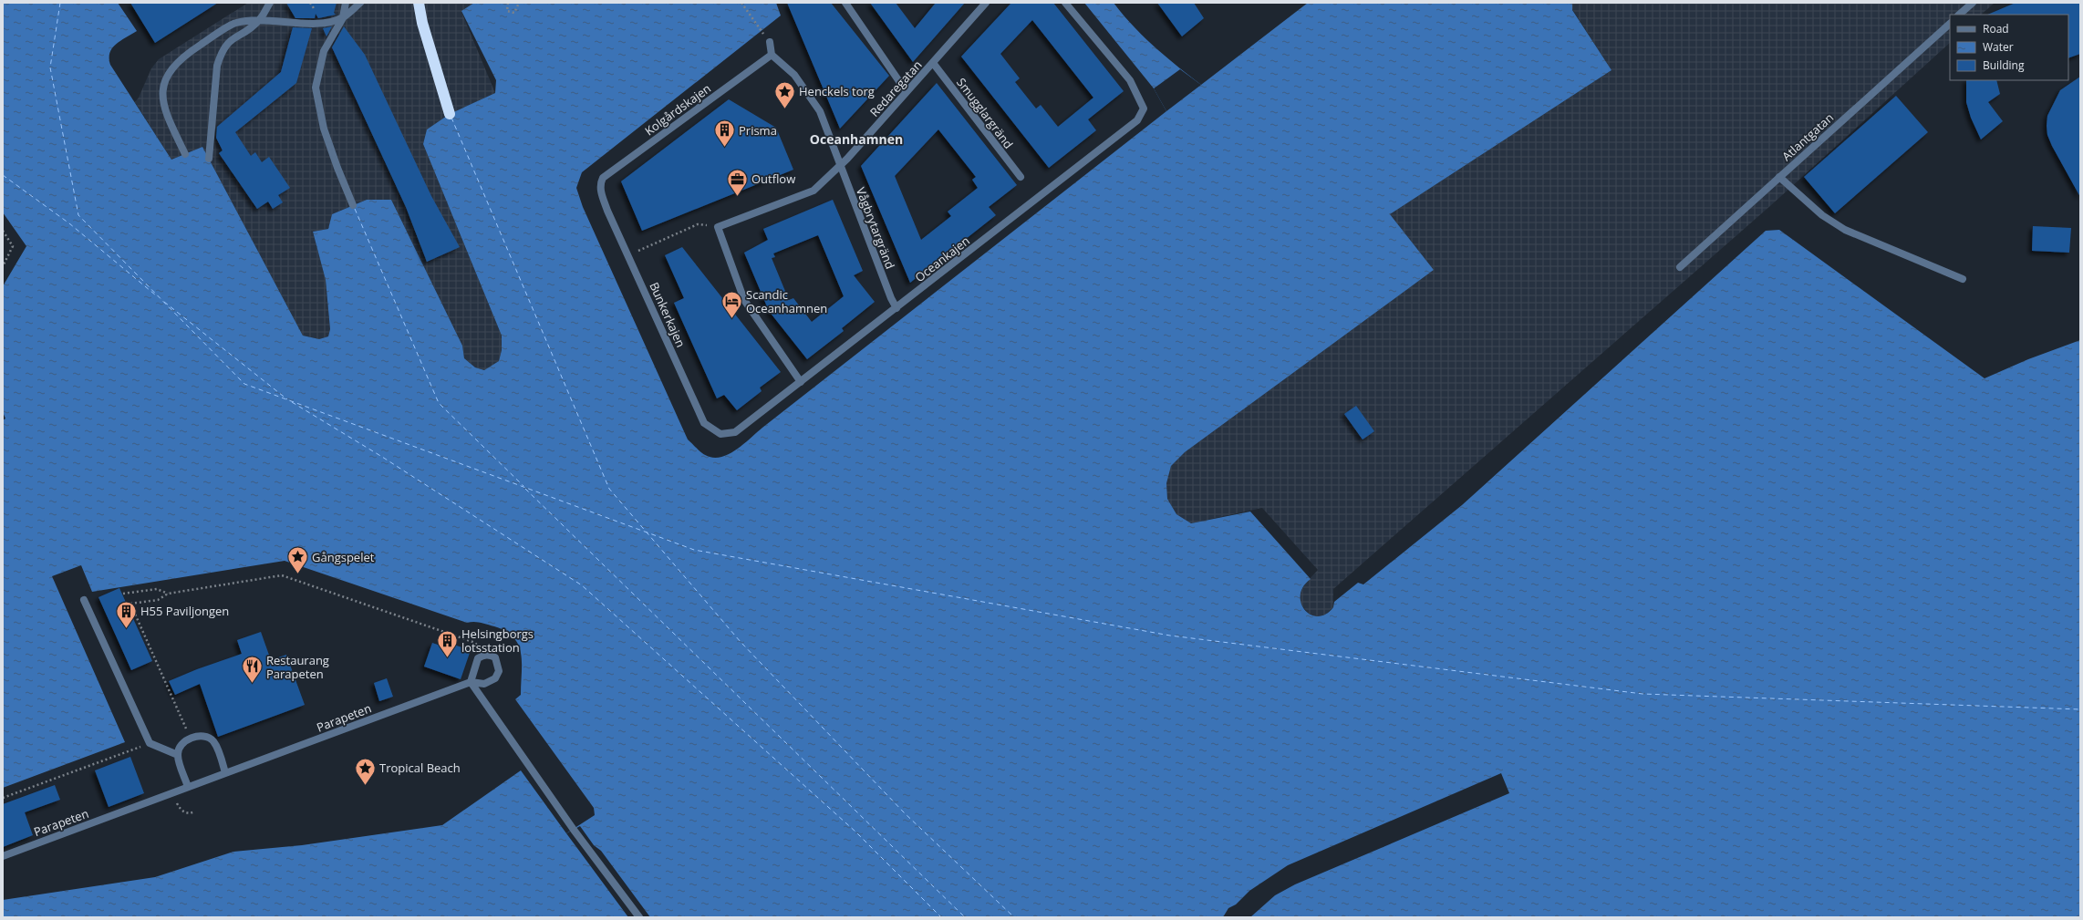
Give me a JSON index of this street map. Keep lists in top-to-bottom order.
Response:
{
  "streets": {
    "street": [
      "Redaregatan",
      "Kolgårdskajen",
      "Smugglargränd",
      "Atlantgatan",
      "Vågbrytargränd",
      "Oceankajen",
      "Bunkerkajen",
      "Parapeten"
    ]
  },
  "crossings": [
    ["Redaregatan", "Smugglargränd"],
    ["Redaregatan", "Vågbrytargränd"],
    ["Kolgårdskajen", "Bunkerkajen"],
    ["Vågbrytargränd", "Oceankajen"],
    ["Oceankajen", "Bunkerkajen"]
  ],
  "districts": ["Oceanhamnen"],
  "places": {
    "place": ["Henckels torg", "Gångspelet", "Tropical Beach"],
    "building": ["Prisma", "H55 Paviljongen", "Helsingborgs lotsstation"],
    "office": ["Outflow"],
    "hotel": ["Scandic Oceanhamnen"],
    "restaurant": ["Restaurang Parapeten"]
  },
  "legend": ["Road", "Water", "Building"]
}
